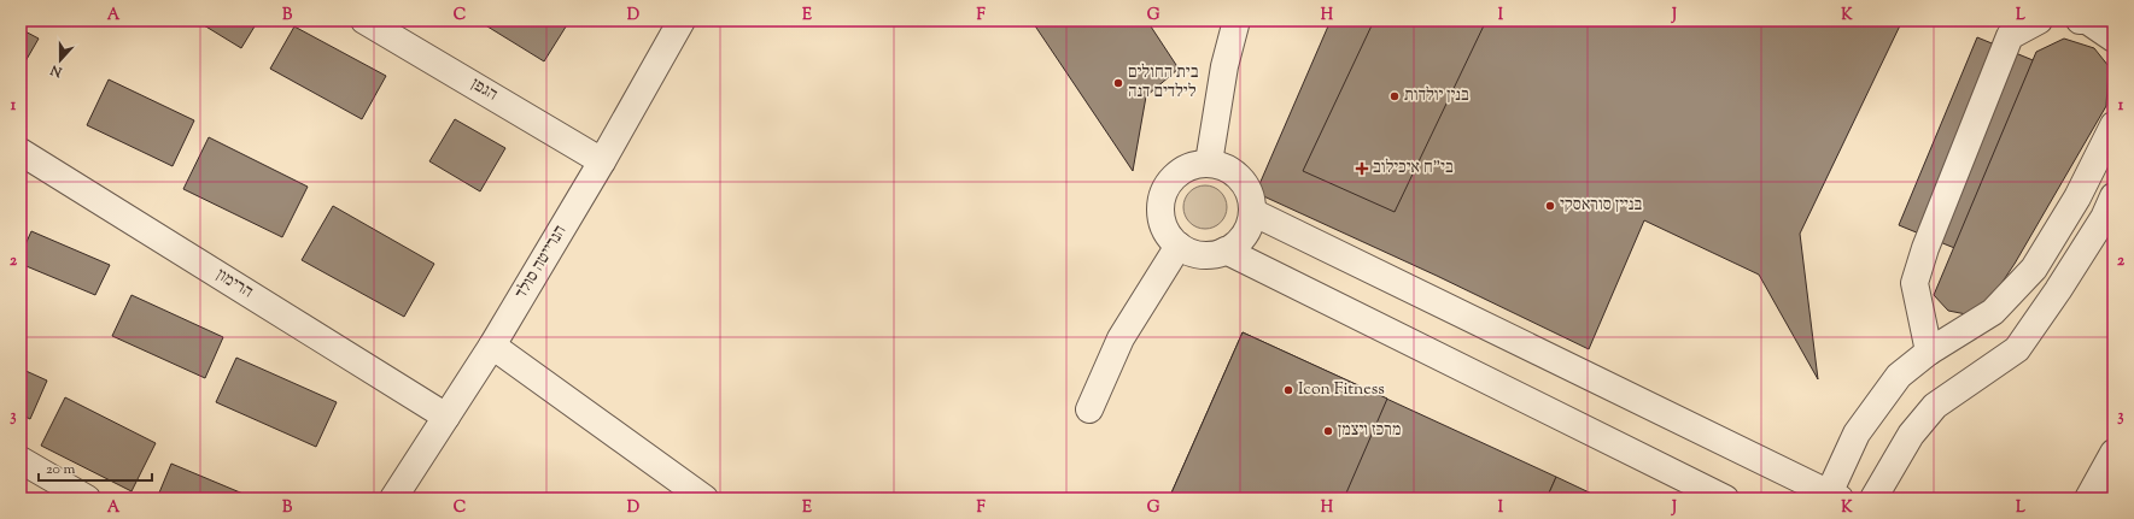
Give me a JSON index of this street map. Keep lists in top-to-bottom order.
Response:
{
  "streets": {
    "street": ["הגפן", "הנרייטה סולד", "הרימון"]
  },
  "crossings": [
    ["הגפן", "הנרייטה סולד"],
    ["הנרייטה סולד", "הרימון"]
  ],
  "places": {
    "other": [
      "בית החולים לילדים דנה",
      "בנין יולדות",
      "בניין סוראסקי",
      "Icon Fitness",
      "מרכז ויצמן"
    ],
    "health": ["בי\"ח איכילוב"]
  },
  "scale_bar": "20 m",
  "north": "bottom",
  "grid": {
    "columns": [
      "A",
      "B",
      "C",
      "D",
      "E",
      "F",
      "G",
      "H",
      "I",
      "J",
      "K",
      "L"
    ],
    "rows": ["1", "2", "3"]
  }
}
